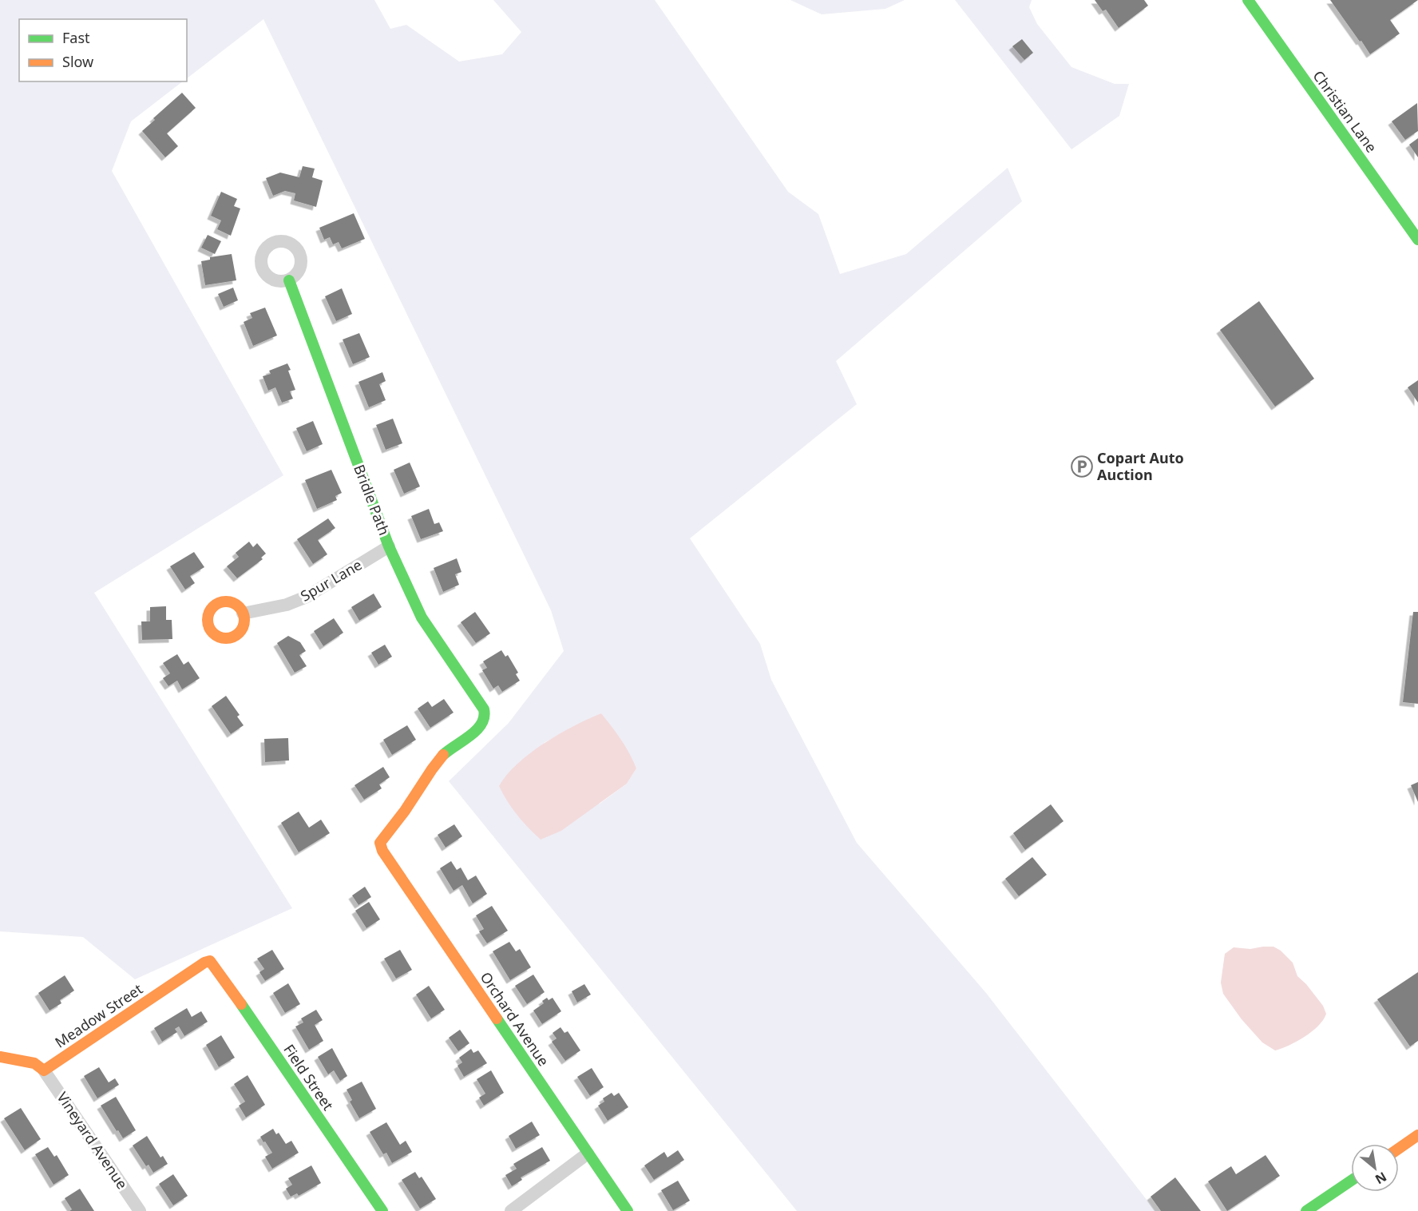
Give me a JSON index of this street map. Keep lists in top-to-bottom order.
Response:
{
  "streets": {
    "street": [
      "Christian Lane",
      "Bridle Path",
      "Spur Lane",
      "Meadow Street",
      "Orchard Avenue",
      "Field Street",
      "Vineyard Avenue"
    ]
  },
  "crossings": [
    ["Bridle Path", "Spur Lane"],
    ["Bridle Path", "Orchard Avenue"],
    ["Meadow Street", "Field Street"],
    ["Meadow Street", "Vineyard Avenue"]
  ],
  "places": {
    "parking": ["Copart Auto Auction"]
  },
  "legend": ["Fast", "Slow"],
  "north": "bottom right"
}
